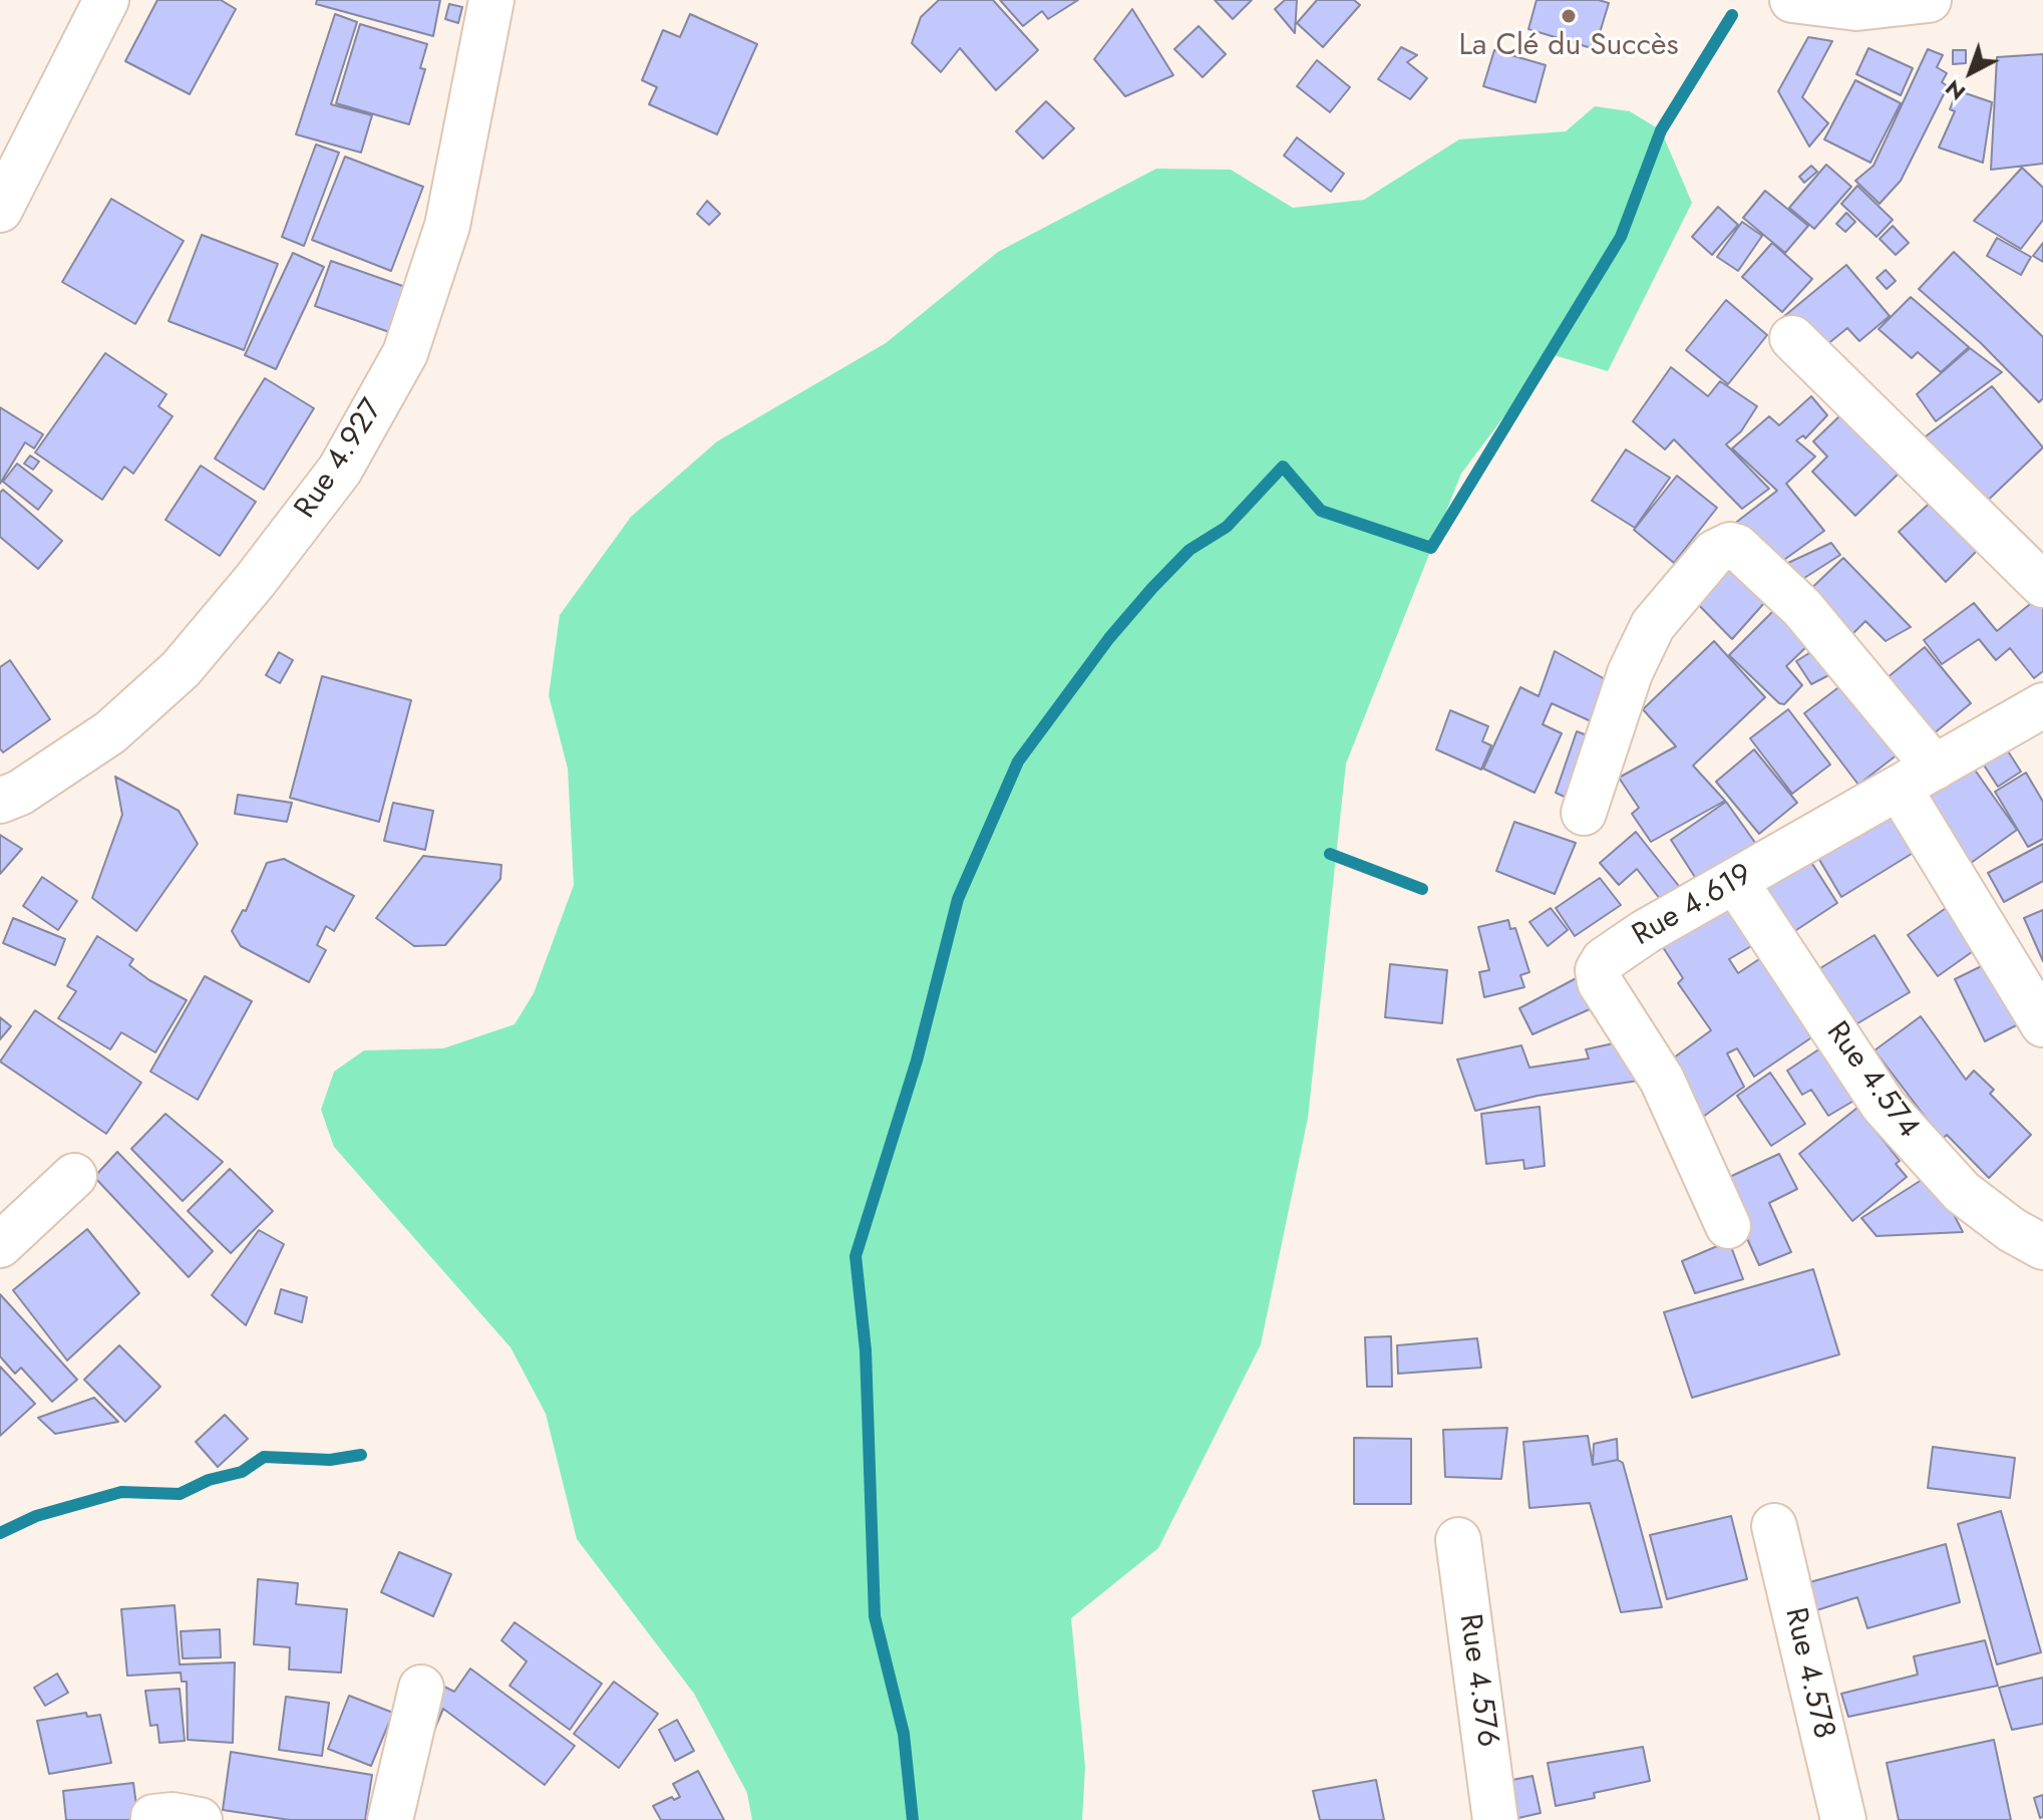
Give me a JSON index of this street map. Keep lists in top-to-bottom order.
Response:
{
  "streets": {
    "street": [
      "Rue 4.927",
      "Rue 4.619",
      "Rue 4.574",
      "Rue 4.578",
      "Rue 4.576"
    ]
  },
  "crossings": [
    ["Rue 4.619", "Rue 4.574"]
  ],
  "places": ["La Clé du Succès"],
  "north": "bottom left"
}
